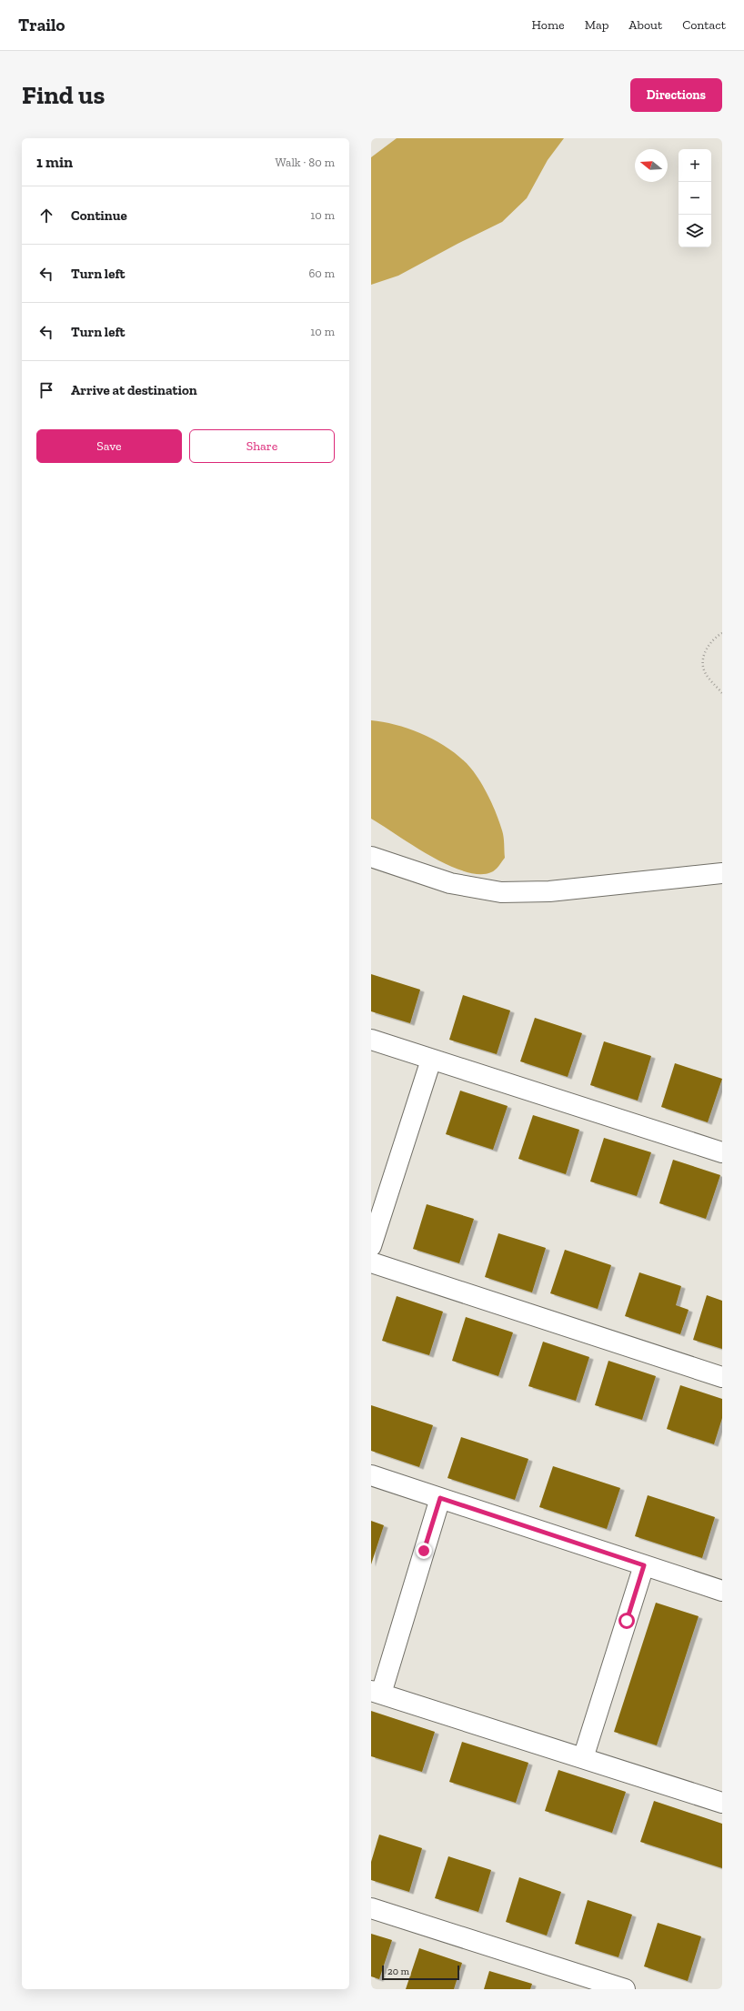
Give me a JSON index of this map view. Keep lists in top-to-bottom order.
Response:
{
  "scale_bar": "20 m",
  "north": "left",
  "page": {
    "header": "Trailo",
    "nav": [
      "Home",
      "Map",
      "About",
      "Contact"
    ],
    "buttons": [
      "Directions",
      ["Save", "Share"]
    ],
    "title": "Find us",
    "heading": ["1 min", "Walk · 80 m"],
    "map_buttons": ["+", "−"],
    "list": [
      ["Continue", "10 m"],
      ["Turn left", "60 m"],
      ["Turn left", "10 m"],
      "Arrive at destination"
    ],
    "scale": "20 m"
  }
}
